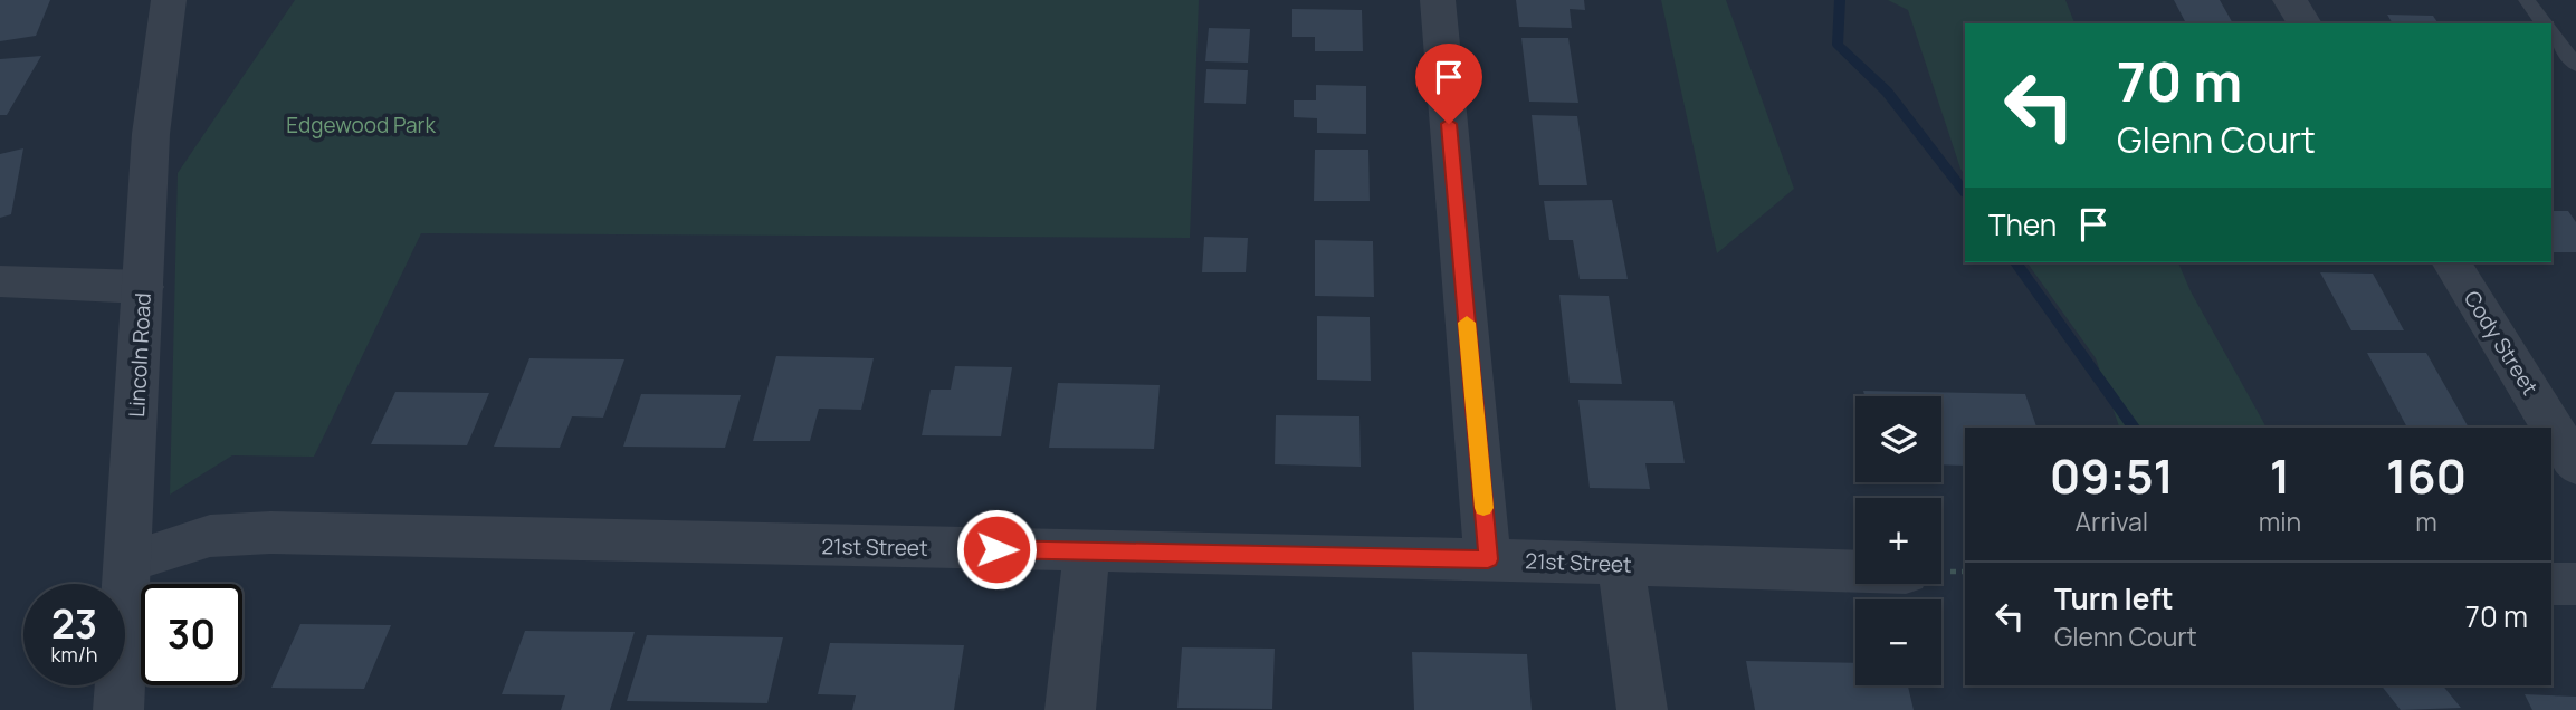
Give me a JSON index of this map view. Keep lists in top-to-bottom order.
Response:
{
  "streets": {
    "street": ["Cody Street", "Lincoln Road", "21st Street"]
  },
  "crossings": [
    ["Lincoln Road", "21st Street"]
  ],
  "parks": ["Edgewood Park"],
  "page": {
    "turn": ["70 m", "Glenn Court"],
    "then": "Then",
    "map_buttons": ["+", "−"],
    "eta": [
      "09:51",
      "Arrival",
      "1",
      "min",
      "160",
      "m"
    ],
    "list": [
      {
        "name": "Turn left",
        "note": "Glenn Court",
        "value": "70 m"
      }
    ],
    "speed": "23 km/h",
    "limit": "30"
  }
}
